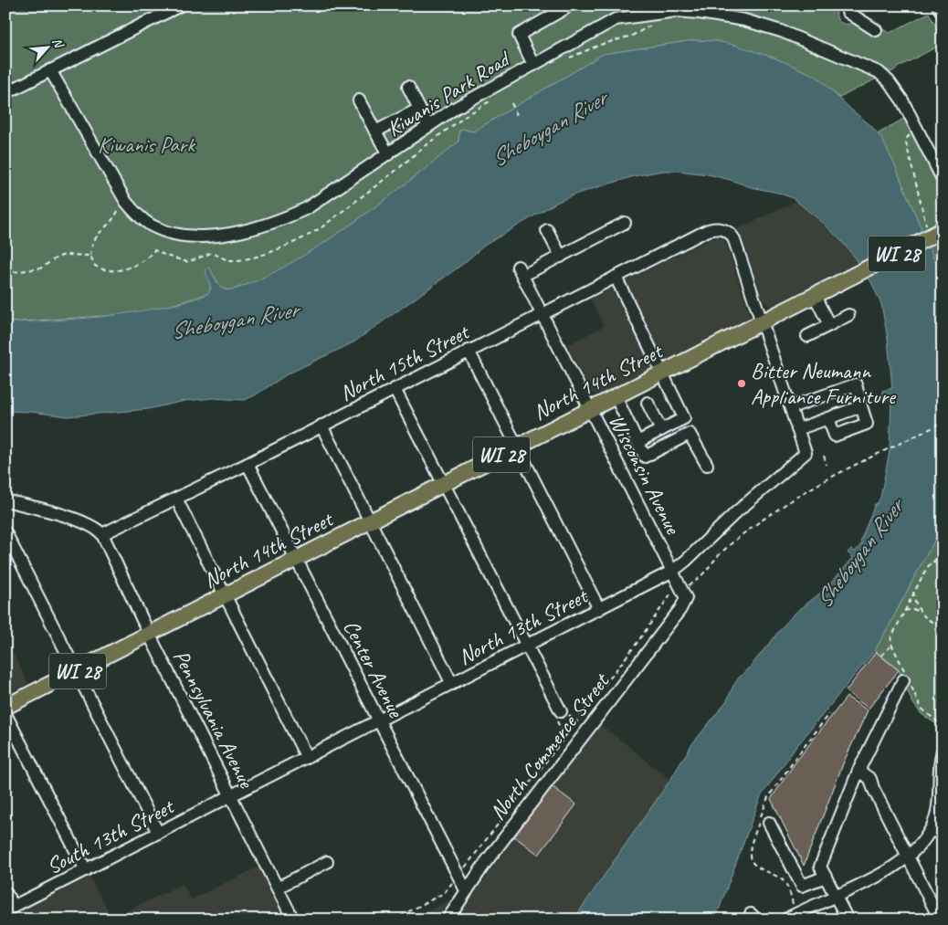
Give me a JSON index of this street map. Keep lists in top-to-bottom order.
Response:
{
  "streets": {
    "main road": ["WI 28", "North 14th Street"],
    "street": [
      "Kiwanis Park Road",
      "North 15th Street",
      "Wisconsin Avenue",
      "North 13th Street",
      "Center Avenue",
      "Pennsylvania Avenue",
      "North Commerce Street",
      "South 13th Street"
    ]
  },
  "crossings": [
    ["WI 28", "North 14th Street"],
    ["WI 28", "Pennsylvania Avenue"],
    ["North 15th Street", "North 14th Street"],
    ["North 15th Street", "Wisconsin Avenue"],
    ["North 15th Street", "Center Avenue"],
    ["North 15th Street", "Pennsylvania Avenue"],
    ["North 14th Street", "Wisconsin Avenue"],
    ["North 14th Street", "Center Avenue"],
    ["North 14th Street", "Pennsylvania Avenue"],
    ["Wisconsin Avenue", "North 13th Street"],
    ["Wisconsin Avenue", "North Commerce Street"],
    ["North 13th Street", "Center Avenue"],
    ["North 13th Street", "Pennsylvania Avenue"],
    ["North 13th Street", "South 13th Street"],
    ["Center Avenue", "North Commerce Street"],
    ["Pennsylvania Avenue", "South 13th Street"]
  ],
  "water": ["Sheboygan River"],
  "parks": ["Kiwanis Park"],
  "places": ["Bitter Neumann Appliance Furniture"],
  "north": "top right"
}
